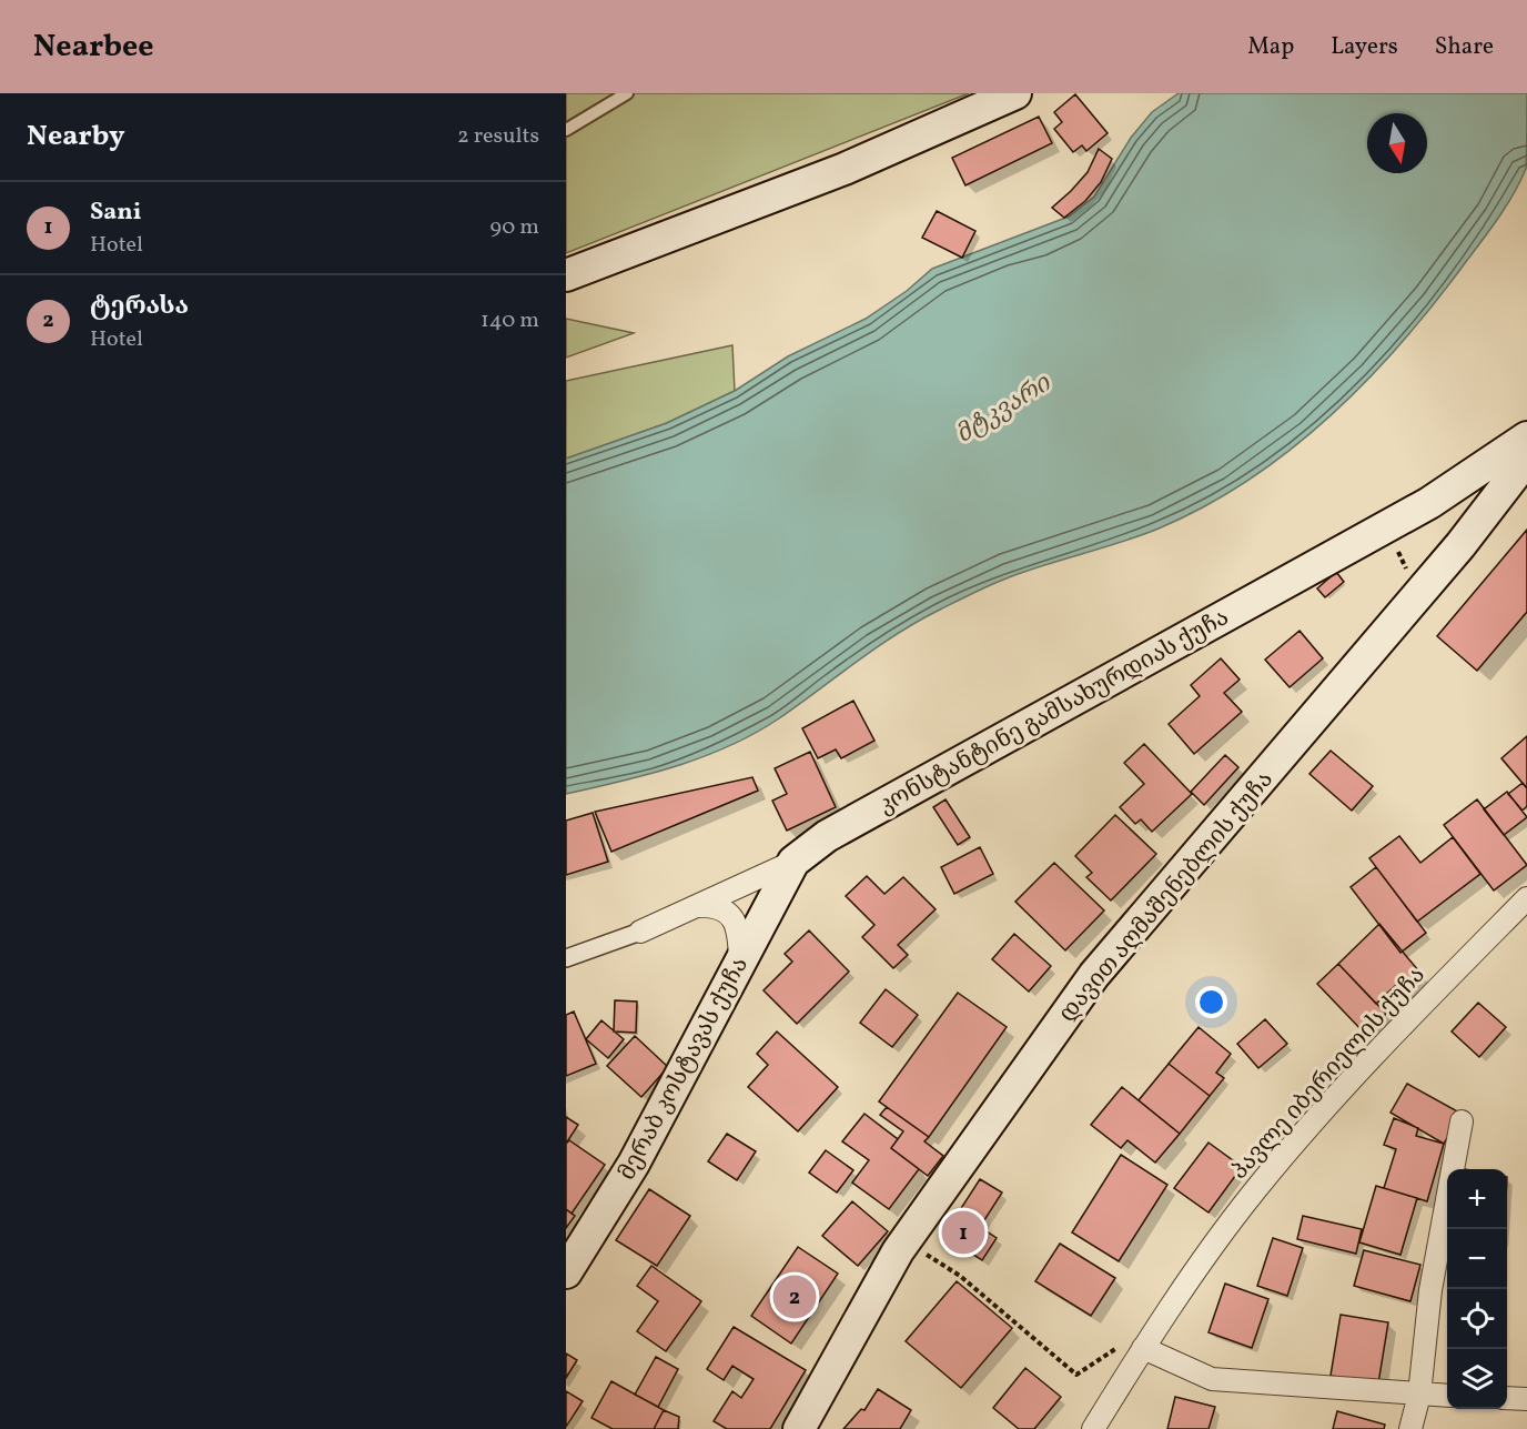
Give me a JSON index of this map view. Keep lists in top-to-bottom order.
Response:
{
  "streets": {
    "main road": ["კონსტანტინე გამსახურდიას ქუჩა", "დავით აღმაშენებლის ქუჩა", "მერაბ კოსტავას ქუჩა"],
    "street": ["პავლე იბერიელის ქუჩა"]
  },
  "crossings": [
    ["კონსტანტინე გამსახურდიას ქუჩა", "მერაბ კოსტავას ქუჩა"]
  ],
  "water": ["მტკვარი"],
  "north": "bottom",
  "page": {
    "header": "Nearbee",
    "nav": ["Map", "Layers", "Share"],
    "heading": ["Nearby", "2 results"],
    "list": [
      {
        "mark": "1",
        "name": "Sani",
        "note": "Hotel",
        "value": "90 m"
      },
      {
        "mark": "2",
        "name": "ტერასა",
        "note": "Hotel",
        "value": "140 m"
      }
    ],
    "map_buttons": ["+", "−"],
    "pins": ["1", "2"]
  }
}
